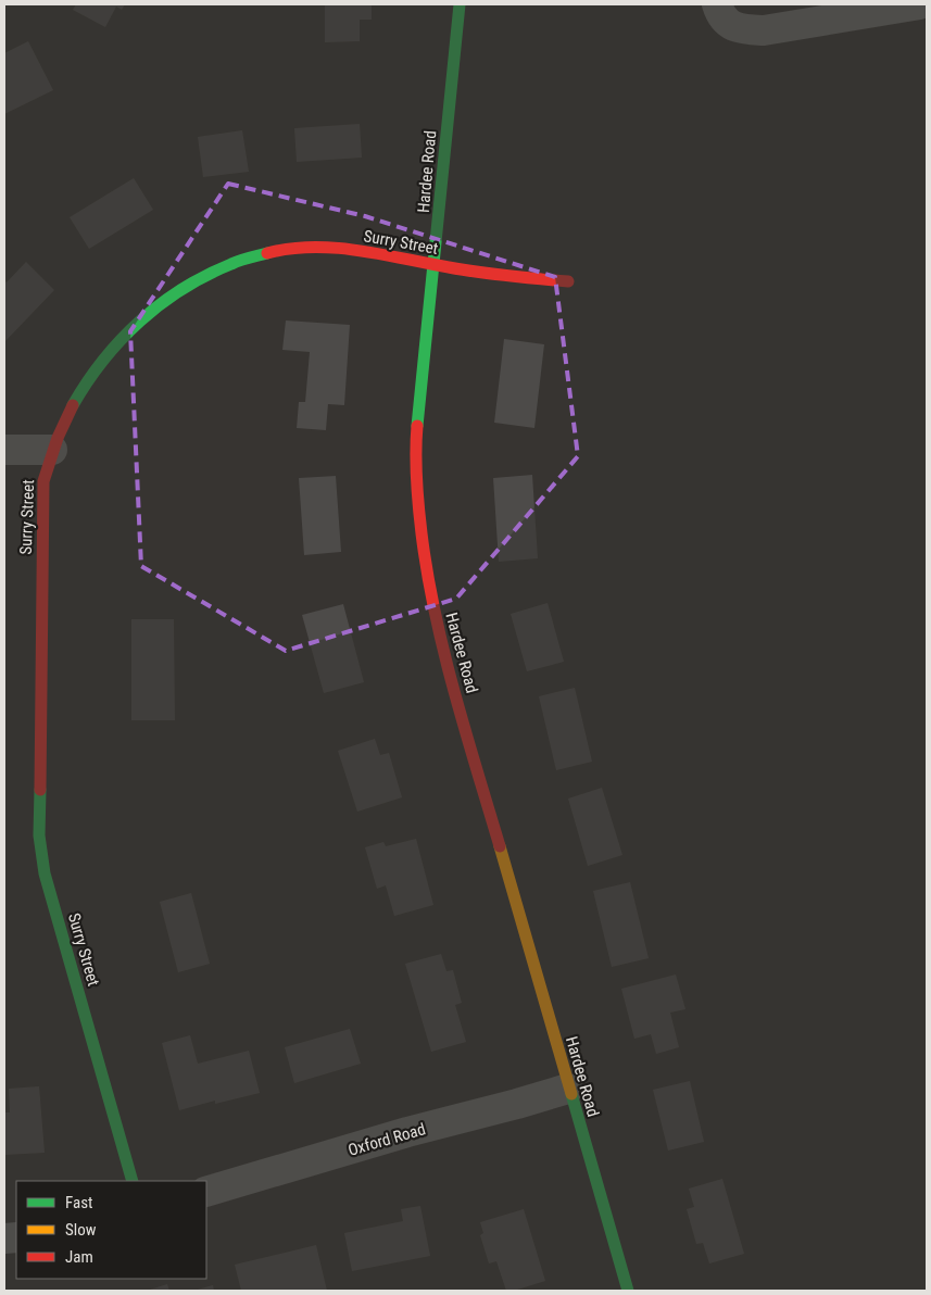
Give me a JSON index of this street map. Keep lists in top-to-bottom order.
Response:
{
  "streets": {
    "street": ["Hardee Road", "Surry Street", "Oxford Road"]
  },
  "crossings": [
    ["Hardee Road", "Surry Street"],
    ["Hardee Road", "Oxford Road"]
  ],
  "legend": ["Fast", "Slow", "Jam"]
}
